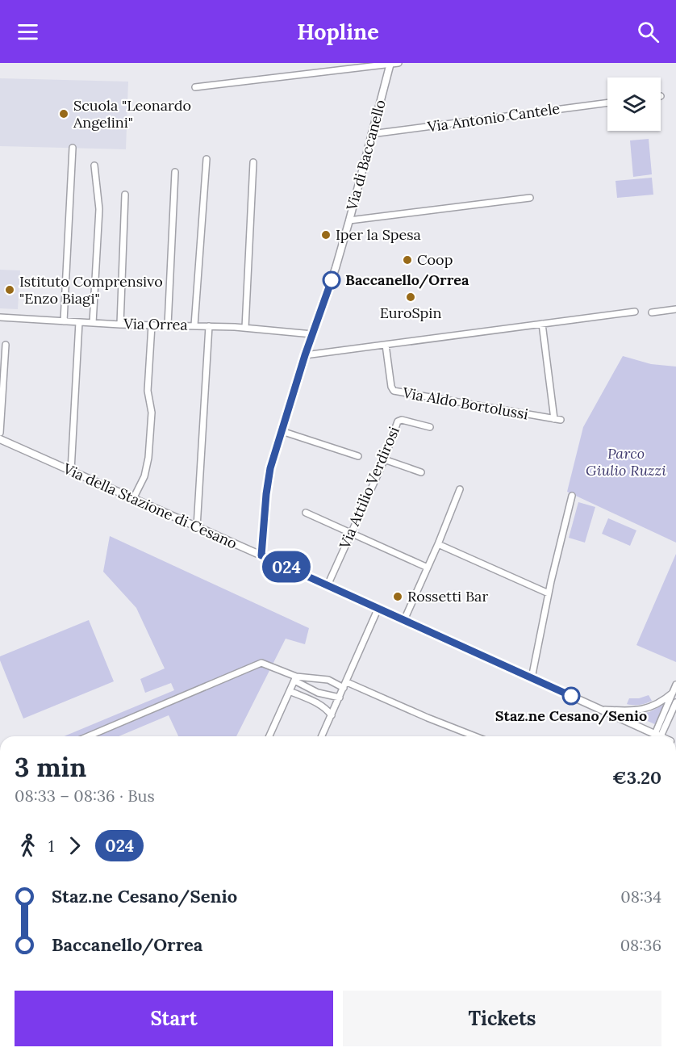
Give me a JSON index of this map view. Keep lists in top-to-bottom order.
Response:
{
  "streets": {
    "street": [
      "Via Antonio Cantele",
      "Via di Baccanello",
      "Via Orrea",
      "Via Aldo Bortolussi",
      "Via Attilio Verdirosi",
      "Via della Stazione di Cesano"
    ]
  },
  "crossings": [
    ["Via Antonio Cantele", "Via di Baccanello"],
    ["Via di Baccanello", "Via Orrea"],
    ["Via di Baccanello", "Via della Stazione di Cesano"],
    ["Via Attilio Verdirosi", "Via della Stazione di Cesano"]
  ],
  "parks": ["Parco Giulio Ruzzi"],
  "places": [
    "Scuola \"Leonardo Angelini\"",
    "Iper la Spesa",
    "Coop",
    "Baccanello/Orrea",
    "Istituto Comprensivo \"Enzo Biagi\"",
    "EuroSpin",
    "Rossetti Bar",
    "Staz.ne Cesano/Senio"
  ],
  "lines": ["bus line 024"],
  "page": {
    "header": "Hopline",
    "on_map": "024",
    "heading": ["3 min", "08:33 – 08:36 · Bus", "€3.20"],
    "legs": ["1", "024"],
    "list": [
      {
        "name": "Staz.ne Cesano/Senio",
        "value": "08:34"
      },
      {
        "name": "Baccanello/Orrea",
        "value": "08:36"
      }
    ],
    "buttons": ["Start", "Tickets"]
  }
}
